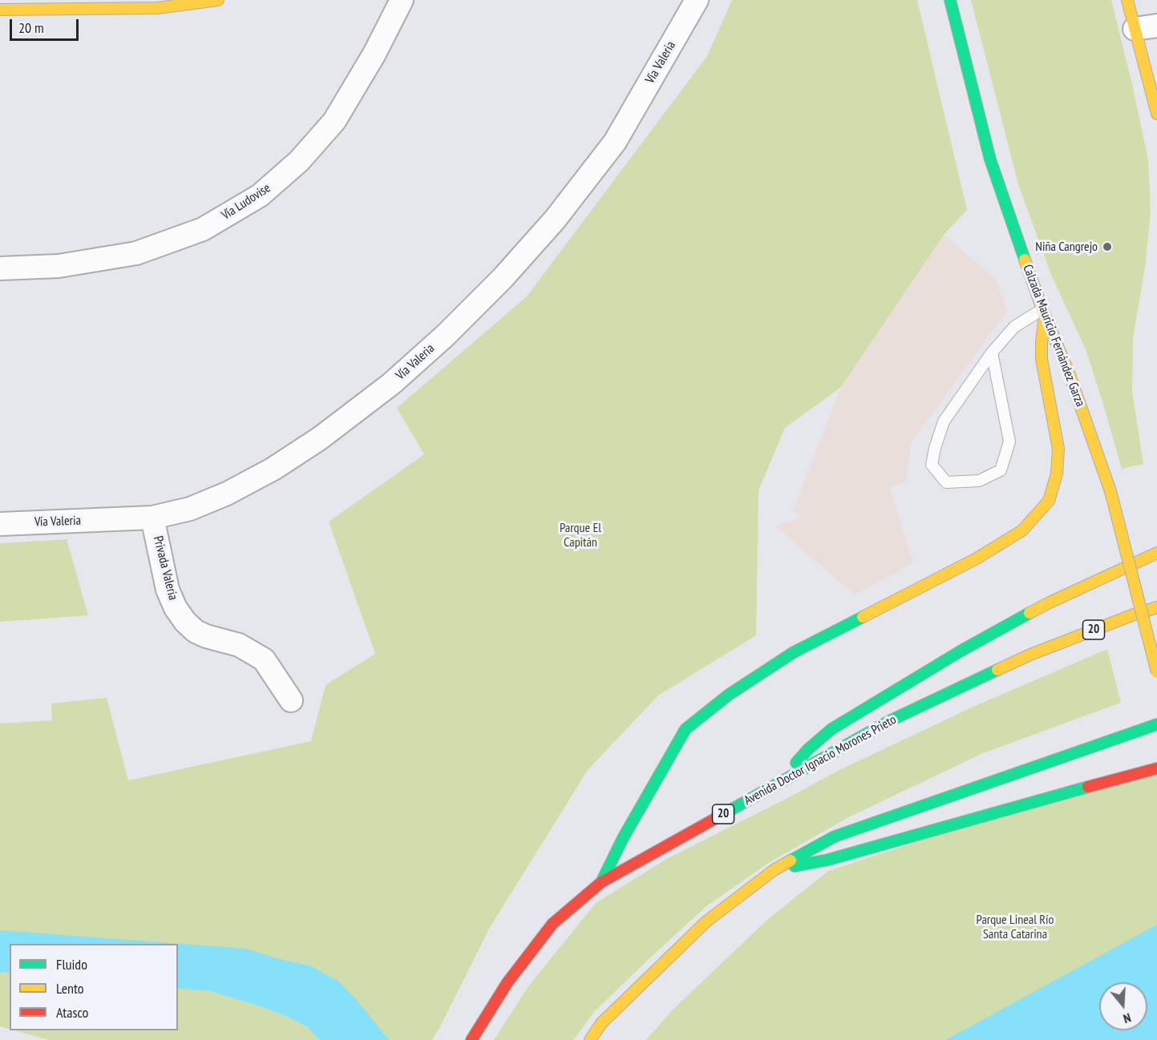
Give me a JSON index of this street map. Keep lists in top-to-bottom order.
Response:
{
  "streets": {
    "main road": ["Calzada Mauricio Fernández Garza", "20", "Avenida Doctor Ignacio Morones Prieto"],
    "street": ["Vía Valeria", "Vía Ludovise", "Privada Valeria"]
  },
  "crossings": [
    ["Vía Valeria", "Privada Valeria"]
  ],
  "parks": ["Parque El Capitán", "Parque Lineal Río Santa Catarina"],
  "places": ["Niña Cangrejo"],
  "legend": ["Fluido", "Lento", "Atasco"],
  "scale_bar": "20 m",
  "north": "bottom"
}
